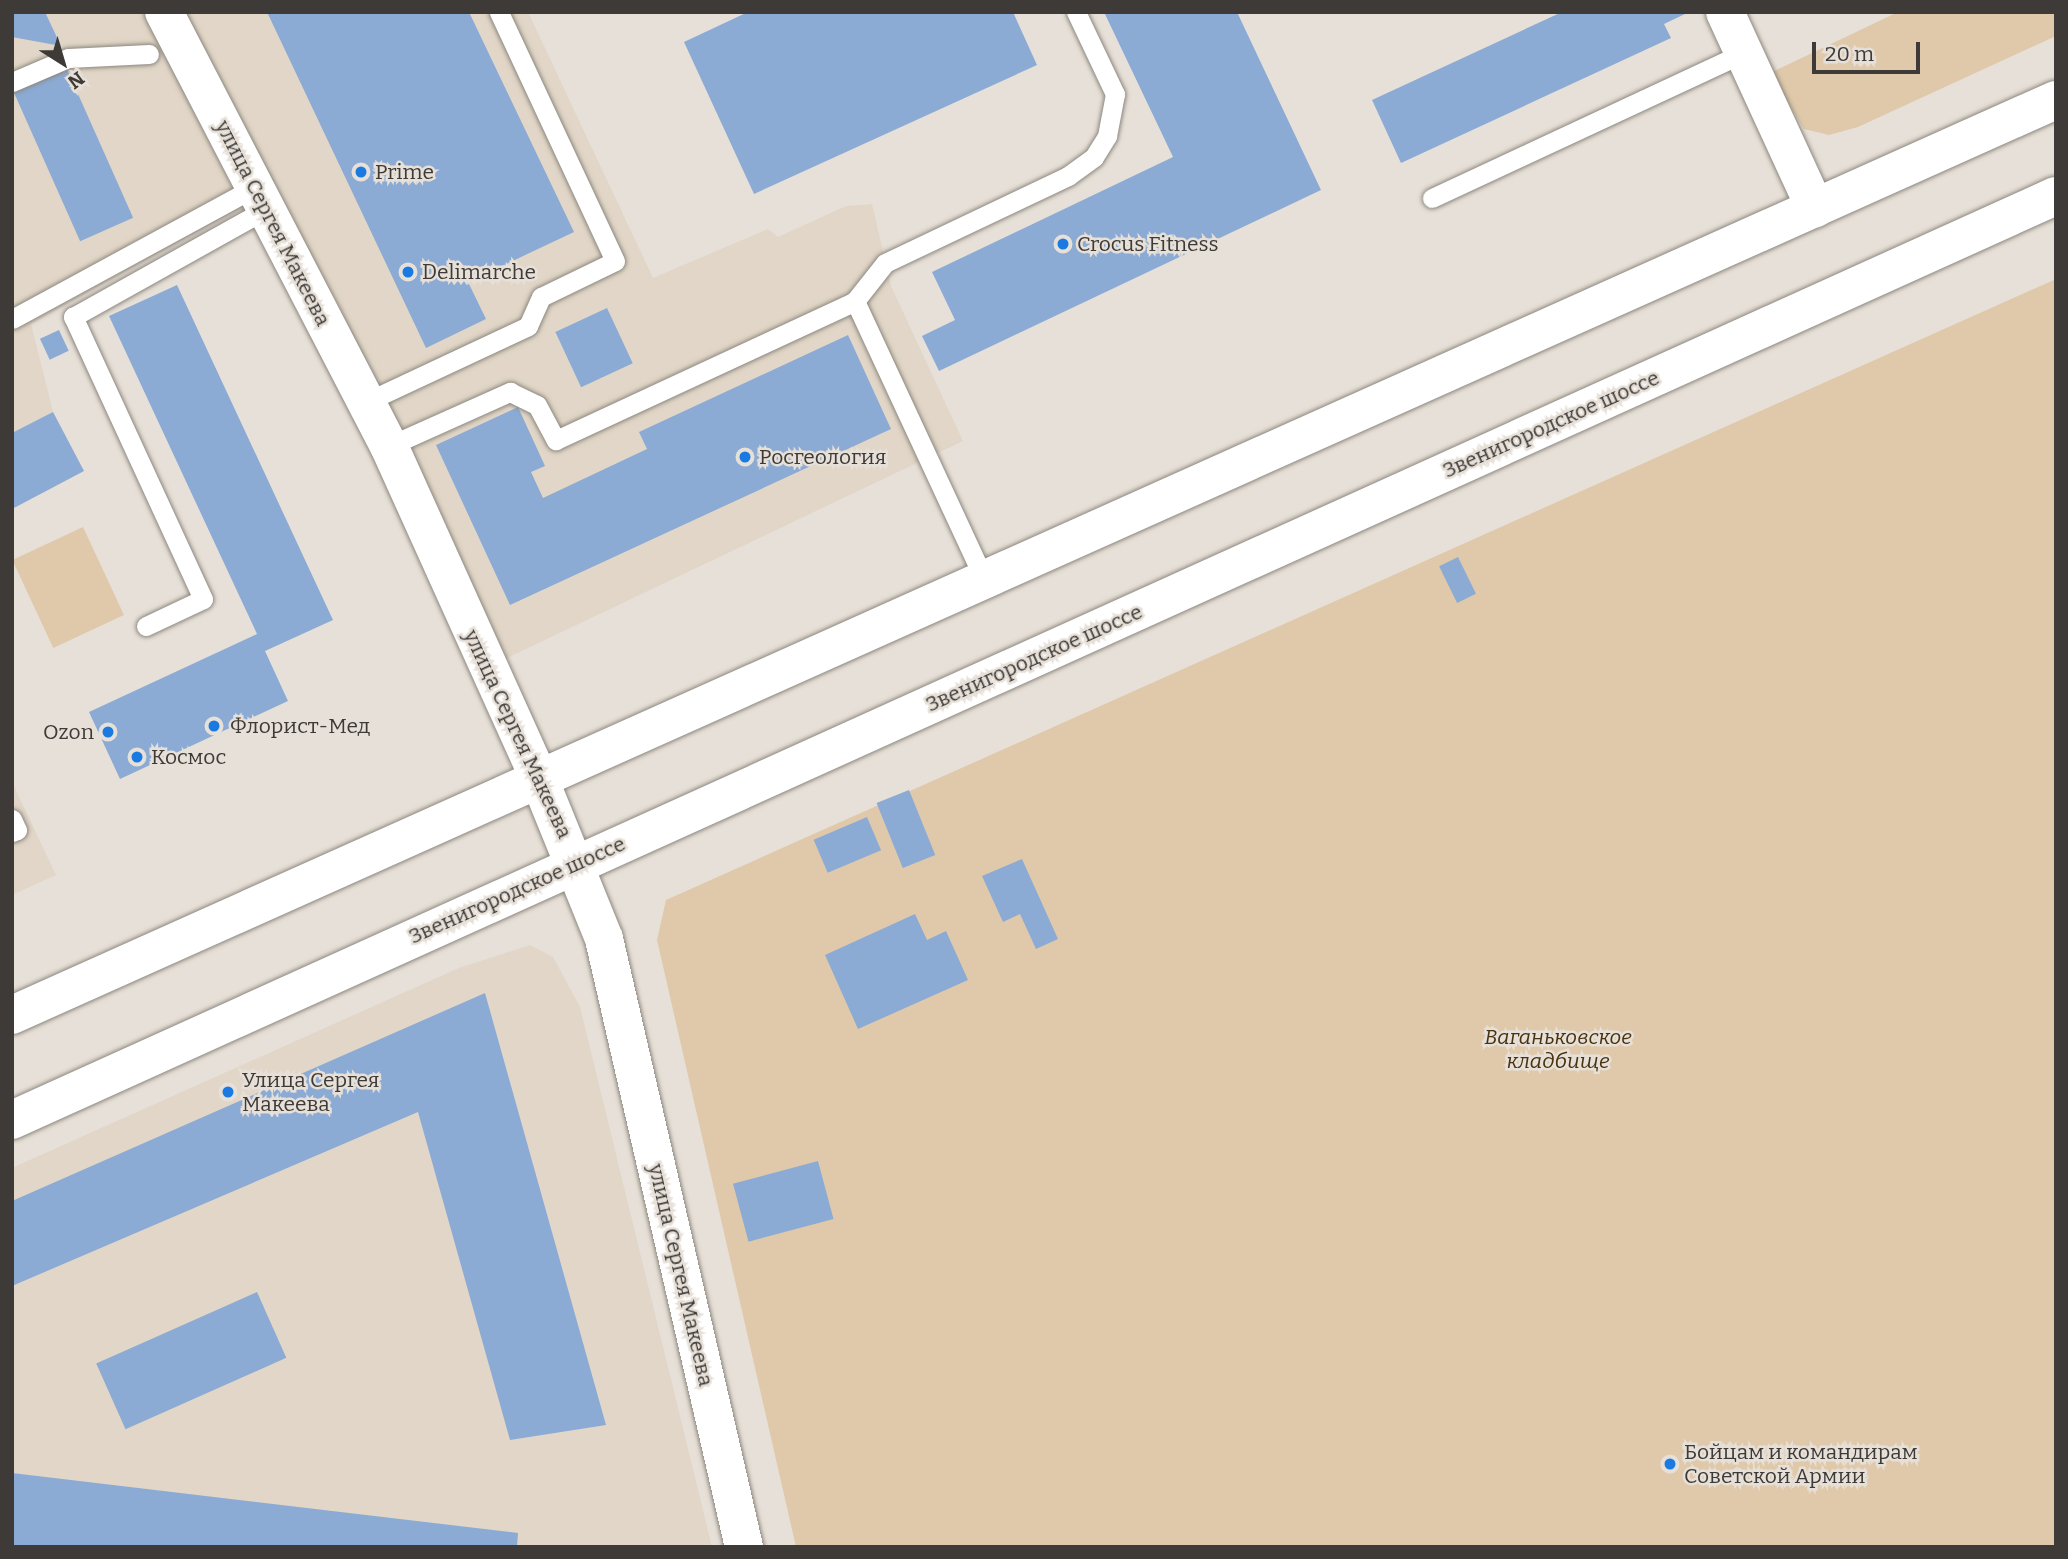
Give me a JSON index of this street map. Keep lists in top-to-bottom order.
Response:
{
  "streets": {
    "main road": ["улица Сергея Макеева", "Звенигородское шоссе"]
  },
  "crossings": [
    ["улица Сергея Макеева", "Звенигородское шоссе"]
  ],
  "parks": ["Ваганьковское кладбище"],
  "places": [
    "Prime",
    "Crocus Fitness",
    "Delimarche",
    "Росгеология",
    "Флорист-Мед",
    "Ozon",
    "Космос",
    "Улица Сергея Макеева",
    "Бойцам и командирам Советской Армии"
  ],
  "scale_bar": "20 m",
  "north": "bottom right"
}
